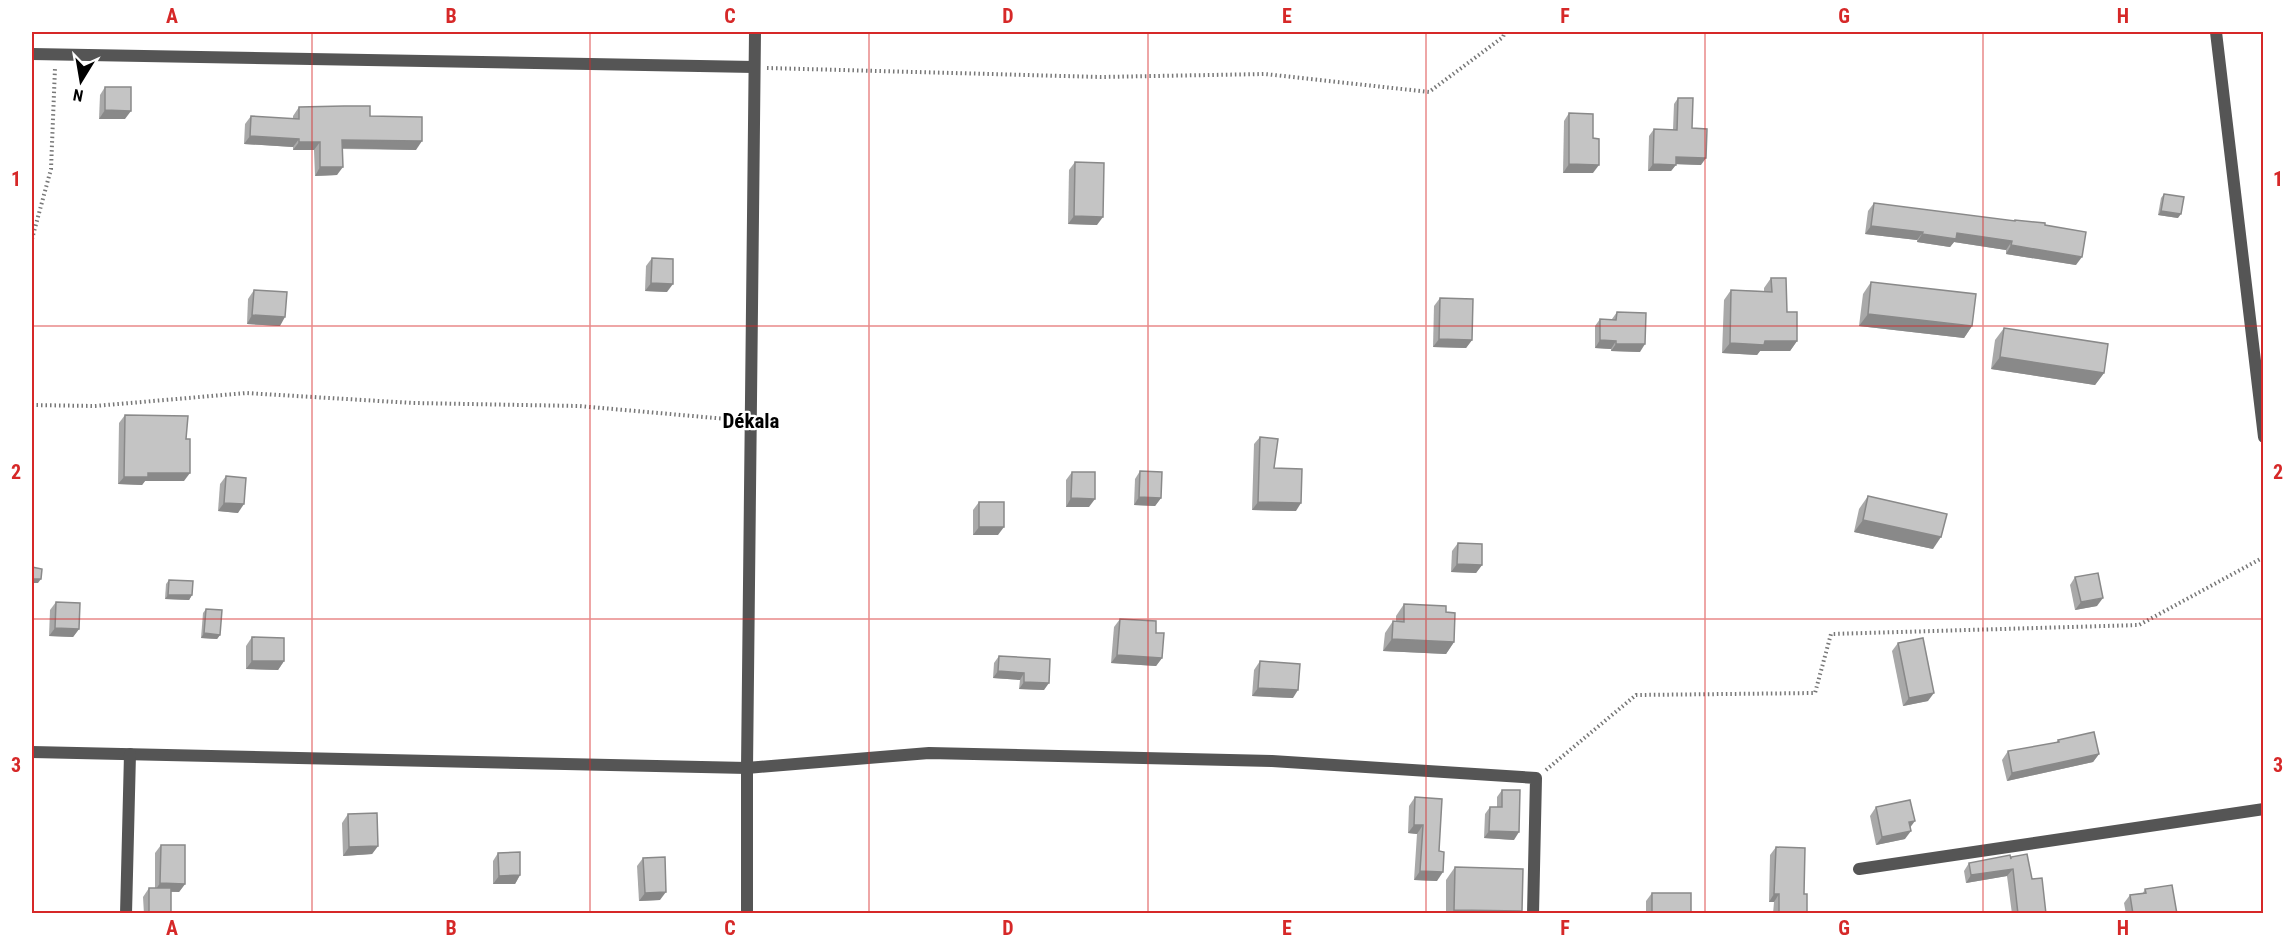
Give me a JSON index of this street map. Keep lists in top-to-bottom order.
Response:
{
  "districts": ["Dékala"],
  "north": "bottom",
  "grid": {
    "columns": [
      "A",
      "B",
      "C",
      "D",
      "E",
      "F",
      "G",
      "H"
    ],
    "rows": ["1", "2", "3"]
  }
}
